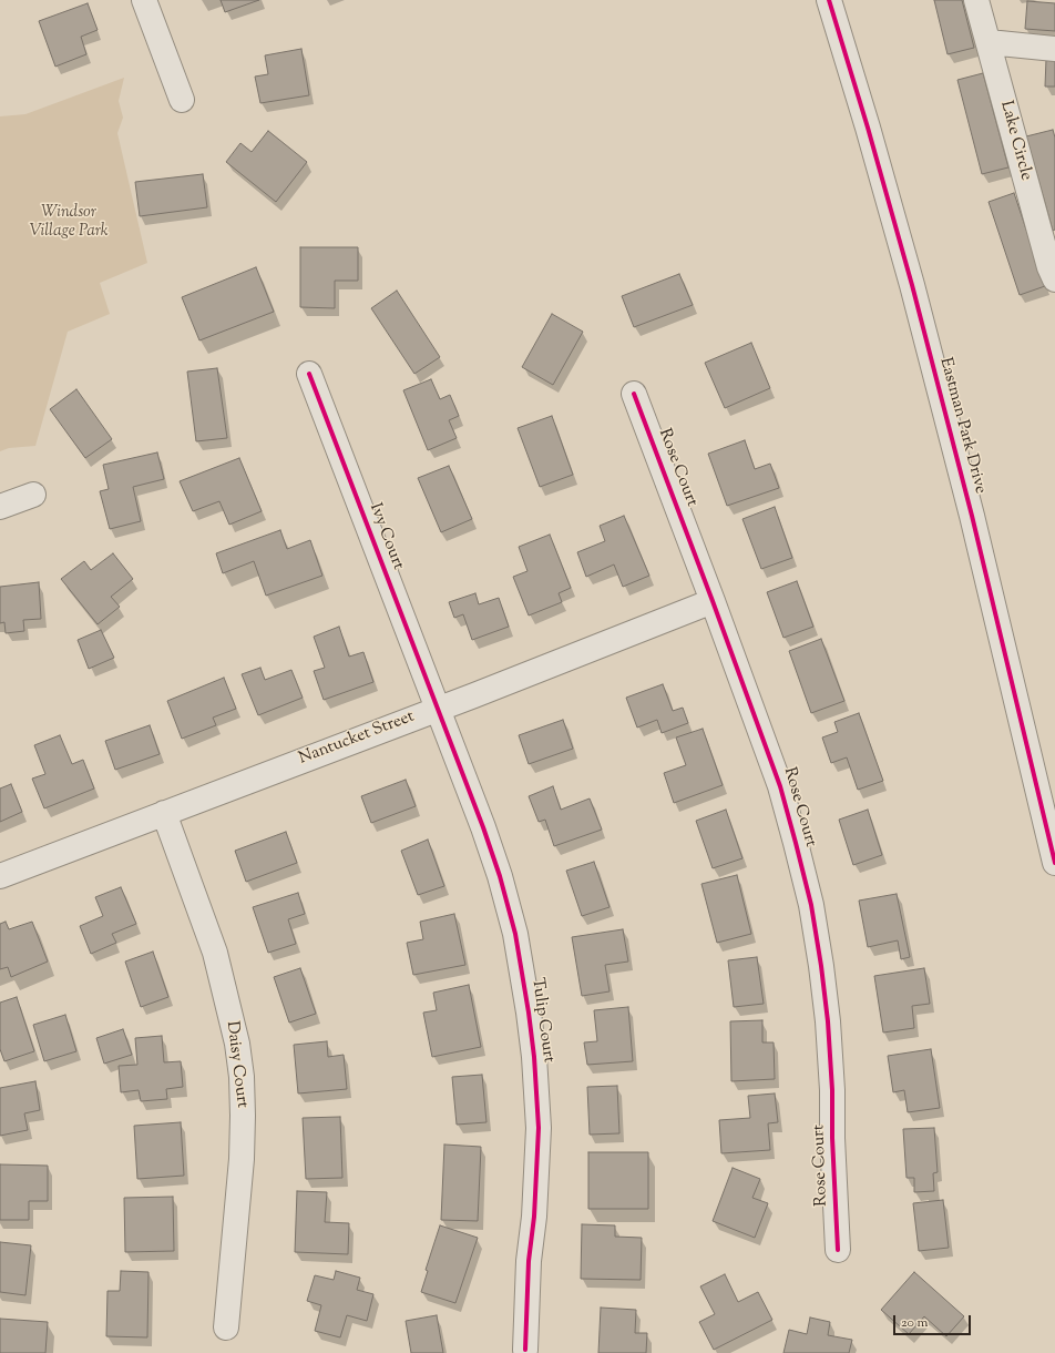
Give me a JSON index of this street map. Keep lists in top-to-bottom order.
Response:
{
  "streets": {
    "street": [
      "Lake Circle",
      "Eastman Park Drive",
      "Rose Court",
      "Ivy Court",
      "Nantucket Street",
      "Tulip Court",
      "Daisy Court"
    ]
  },
  "crossings": [
    ["Rose Court", "Nantucket Street"],
    ["Ivy Court", "Nantucket Street"],
    ["Ivy Court", "Tulip Court"],
    ["Nantucket Street", "Tulip Court"],
    ["Nantucket Street", "Daisy Court"]
  ],
  "parks": ["Windsor Village Park"],
  "scale_bar": "20 m"
}
